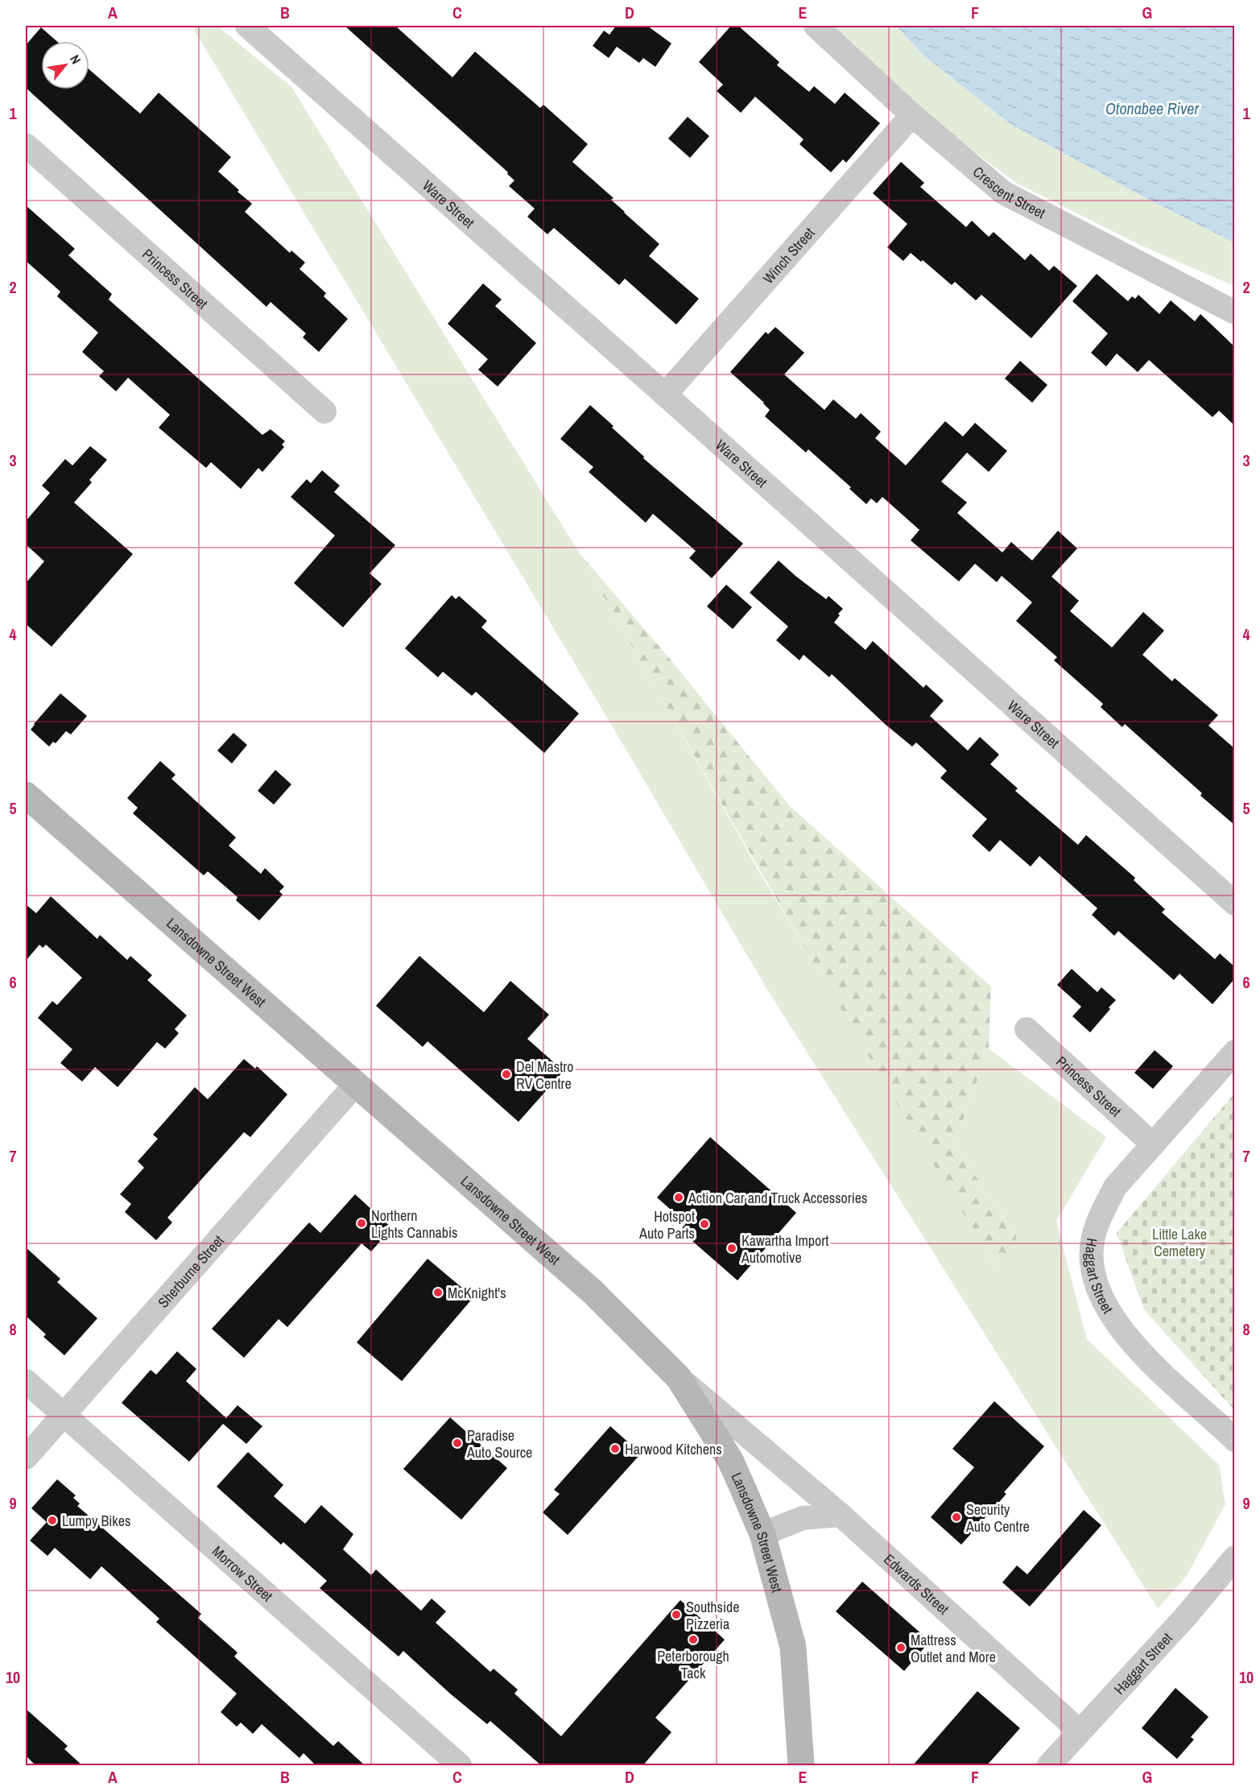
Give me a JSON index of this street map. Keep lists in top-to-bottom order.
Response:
{
  "streets": {
    "main road": ["Lansdowne Street West"],
    "street": [
      "Crescent Street",
      "Ware Street",
      "Winch Street",
      "Princess Street",
      "Sherburne Street",
      "Haggart Street",
      "Morrow Street",
      "Edwards Street"
    ]
  },
  "crossings": [
    ["Crescent Street", "Winch Street"],
    ["Ware Street", "Winch Street"],
    ["Princess Street", "Haggart Street"],
    ["Lansdowne Street West", "Sherburne Street"],
    ["Lansdowne Street West", "Edwards Street"],
    ["Sherburne Street", "Morrow Street"],
    ["Haggart Street", "Edwards Street"]
  ],
  "water": ["Otonabee River"],
  "parks": ["Little Lake Cemetery"],
  "places": [
    "Del Mastro RV Centre",
    "Action Car and Truck Accessories",
    "Northern Lights Cannabis",
    "Hotspot Auto Parts",
    "Kawartha Import Automotive",
    "McKnight's",
    "Paradise Auto Source",
    "Harwood Kitchens",
    "Security Auto Centre",
    "Lumpy Bikes",
    "Southside Pizzeria",
    "Peterborough Tack",
    "Mattress Outlet and More"
  ],
  "north": "top right",
  "grid": {
    "columns": [
      "A",
      "B",
      "C",
      "D",
      "E",
      "F",
      "G"
    ],
    "rows": [
      "1",
      "2",
      "3",
      "4",
      "5",
      "6",
      "7",
      "8",
      "9",
      "10"
    ]
  }
}
